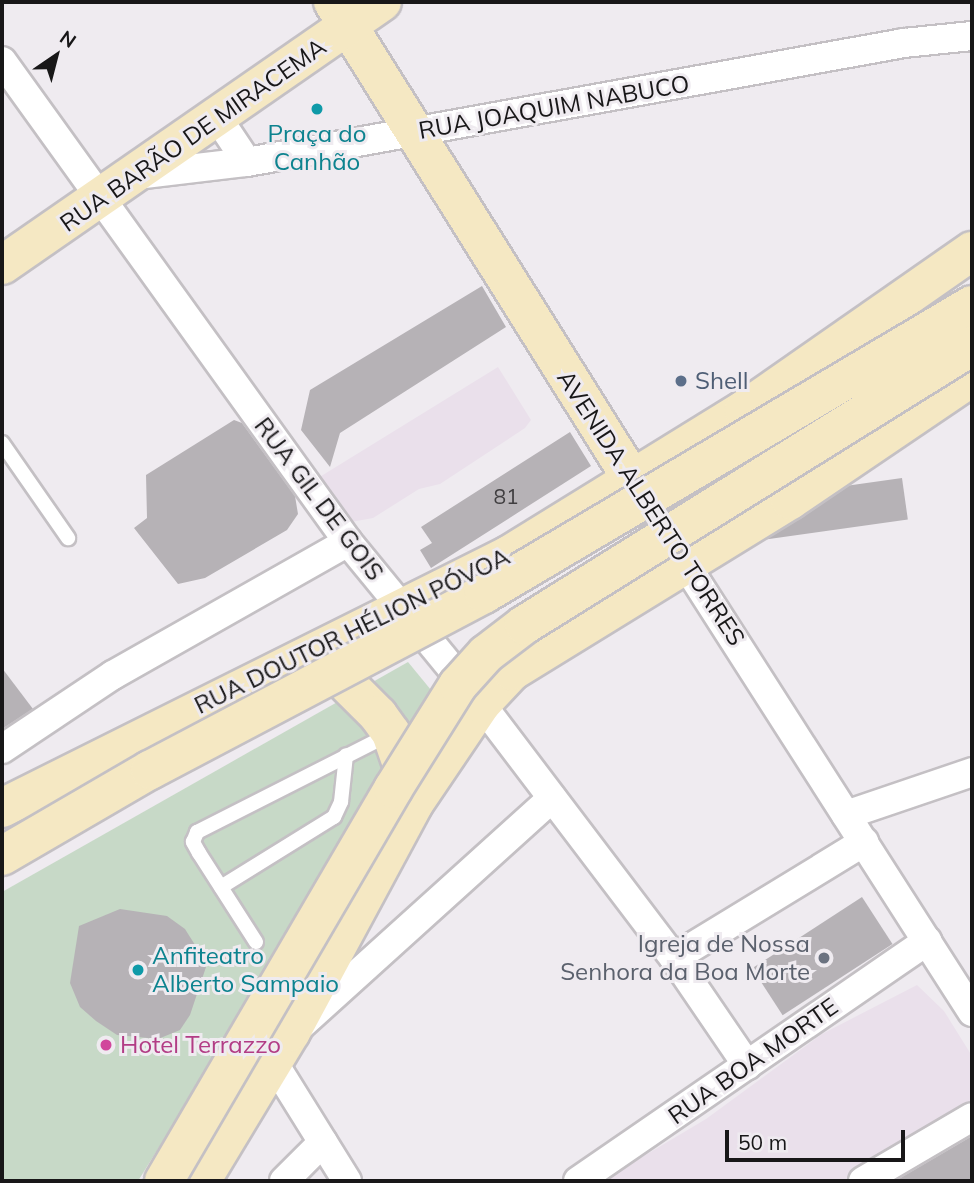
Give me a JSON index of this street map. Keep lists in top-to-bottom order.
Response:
{
  "streets": {
    "main road": ["RUA BARÃO DE MIRACEMA", "AVENIDA ALBERTO TORRES", "RUA DOUTOR HÉLION PÓVOA"],
    "street": ["RUA JOAQUIM NABUCO", "RUA GIL DE GOIS", "RUA BOA MORTE"]
  },
  "crossings": [
    ["RUA JOAQUIM NABUCO", "RUA BARÃO DE MIRACEMA"],
    ["RUA JOAQUIM NABUCO", "AVENIDA ALBERTO TORRES"],
    ["RUA BARÃO DE MIRACEMA", "RUA GIL DE GOIS"],
    ["RUA BARÃO DE MIRACEMA", "AVENIDA ALBERTO TORRES"],
    ["RUA GIL DE GOIS", "RUA DOUTOR HÉLION PÓVOA"],
    ["RUA GIL DE GOIS", "RUA BOA MORTE"],
    ["AVENIDA ALBERTO TORRES", "RUA DOUTOR HÉLION PÓVOA"],
    ["AVENIDA ALBERTO TORRES", "RUA BOA MORTE"]
  ],
  "places": [
    "Praça do Canhão",
    "Shell",
    "Igreja de Nossa Senhora da Boa Morte",
    "Anfiteatro Alberto Sampaio",
    "Hotel Terrazzo"
  ],
  "house_numbers": ["81"],
  "scale_bar": "50 m",
  "north": "top right"
}
